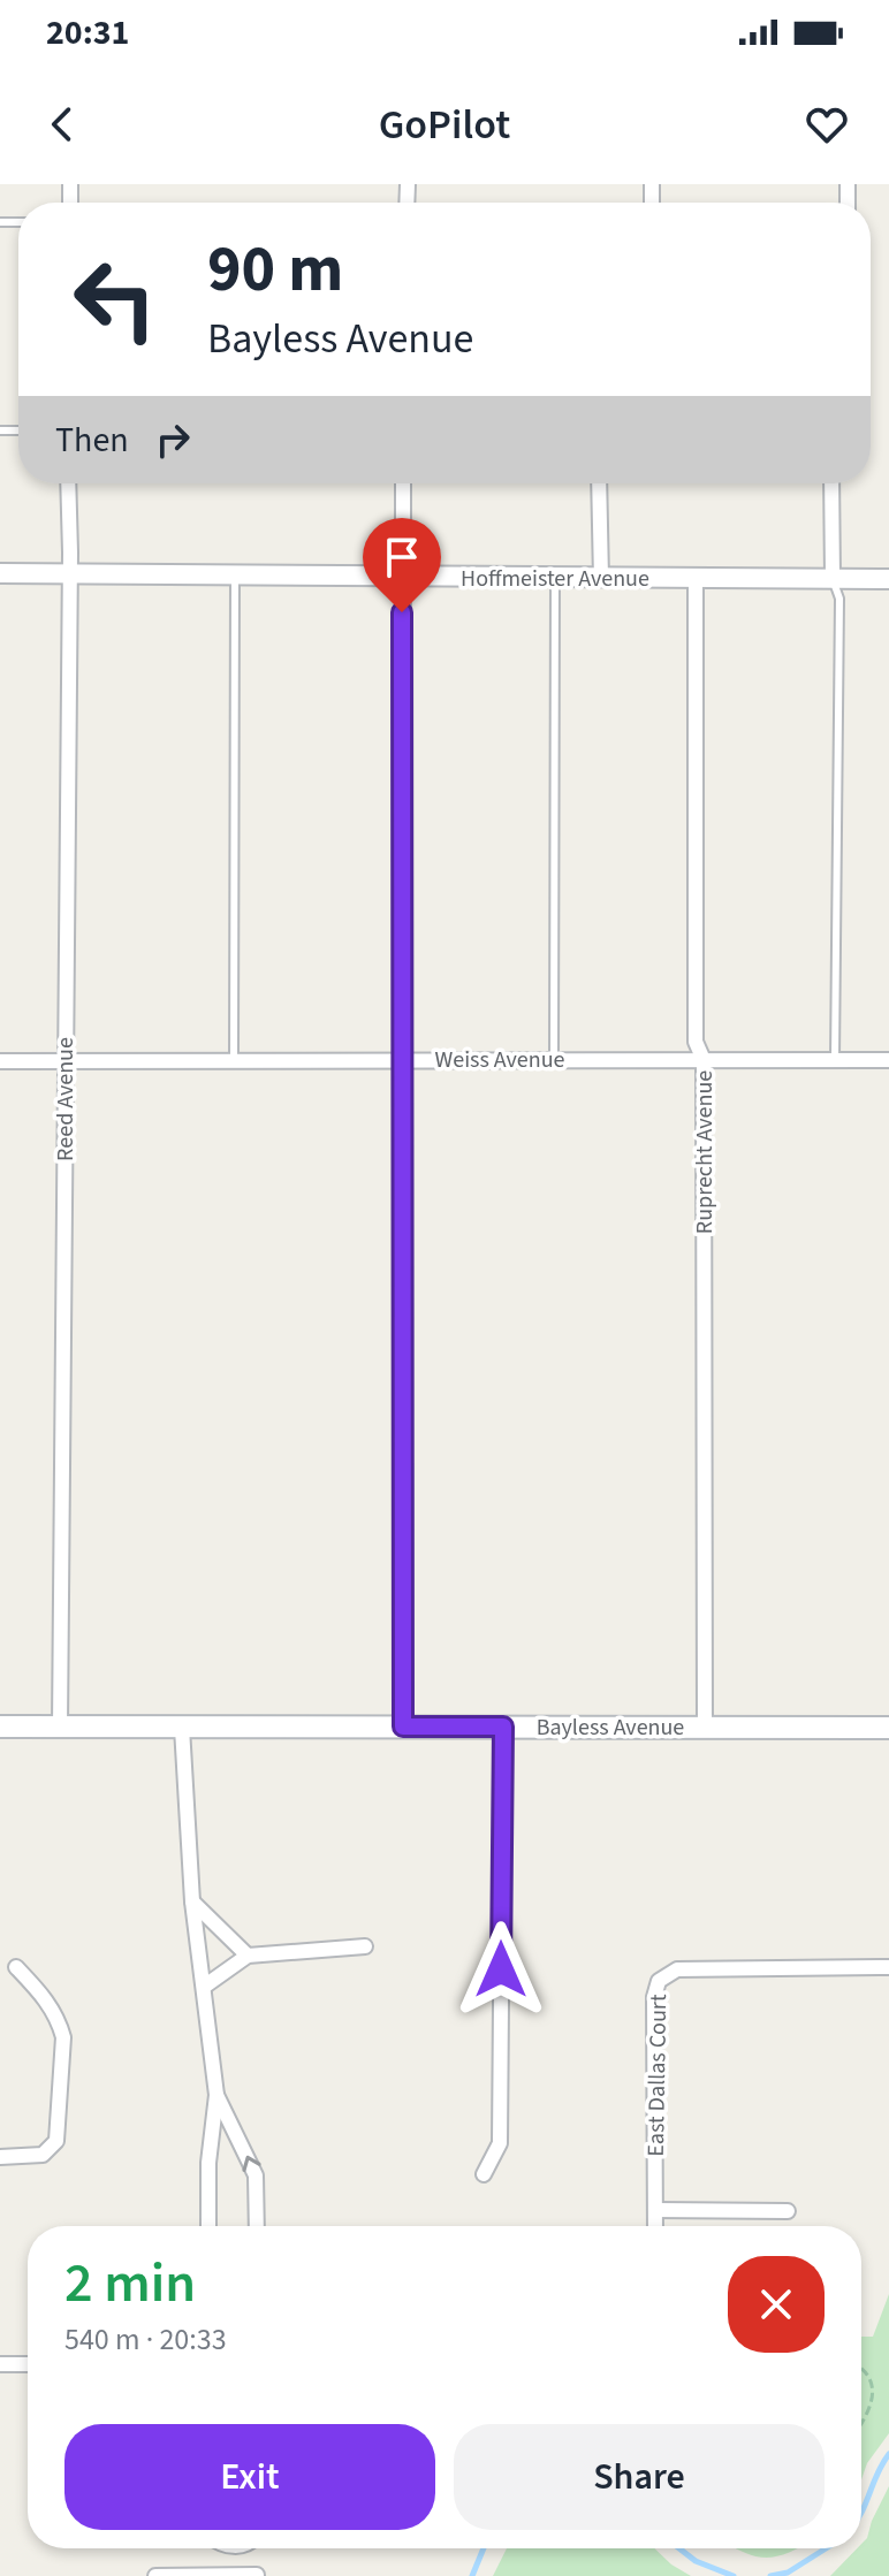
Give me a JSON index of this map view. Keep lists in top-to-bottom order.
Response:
{
  "streets": {
    "main road": ["Bayless Avenue"],
    "street": [
      "Hoffmeister Avenue",
      "Weiss Avenue",
      "Reed Avenue",
      "Ruprecht Avenue",
      "East Dallas Court"
    ]
  },
  "crossings": [
    ["Hoffmeister Avenue", "Reed Avenue"],
    ["Hoffmeister Avenue", "Ruprecht Avenue"],
    ["Weiss Avenue", "Reed Avenue"],
    ["Weiss Avenue", "Ruprecht Avenue"],
    ["Reed Avenue", "Bayless Avenue"],
    ["Ruprecht Avenue", "Bayless Avenue"]
  ],
  "page": {
    "status": "20:31",
    "header": "GoPilot",
    "turn": ["90 m", "Bayless Avenue"],
    "then": "Then",
    "heading": ["2 min", "540 m · 20:33"],
    "buttons": ["Exit", "Share"]
  }
}
